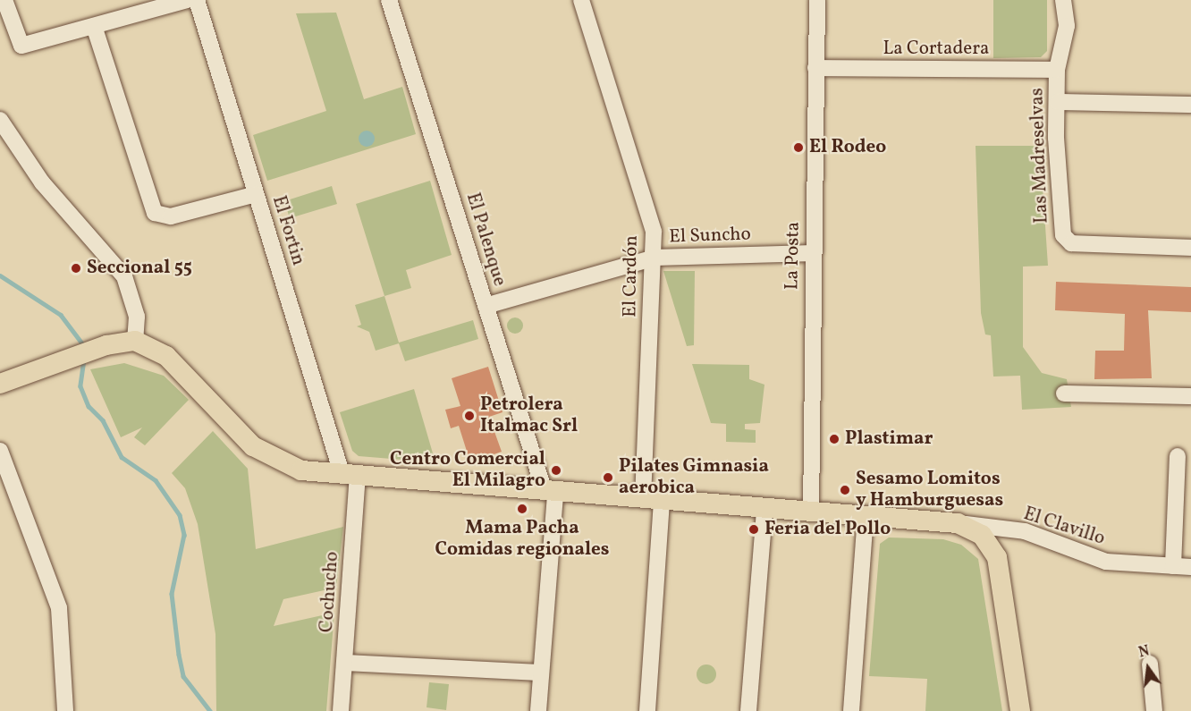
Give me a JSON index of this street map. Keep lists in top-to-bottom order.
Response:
{
  "streets": {
    "street": [
      "La Cortadera",
      "Las Madreselvas",
      "El Fortin",
      "El Suncho",
      "El Palenque",
      "La Posta",
      "El Cardón",
      "El Clavillo",
      "Cochucho"
    ]
  },
  "crossings": [
    ["La Cortadera", "Las Madreselvas"],
    ["La Cortadera", "La Posta"],
    ["El Fortin", "Cochucho"],
    ["El Suncho", "El Palenque"],
    ["El Suncho", "La Posta"],
    ["El Suncho", "El Cardón"]
  ],
  "places": [
    "El Rodeo",
    "Seccional 55",
    "Petrolera Italmac Srl",
    "Plastimar",
    "Centro Comercial El Milagro",
    "Pilates Gimnasia aerobica",
    "Sesamo Lomitos y Hamburguesas",
    "Mama Pacha Comidas regionales",
    "Feria del Pollo"
  ],
  "north": "top"
}
